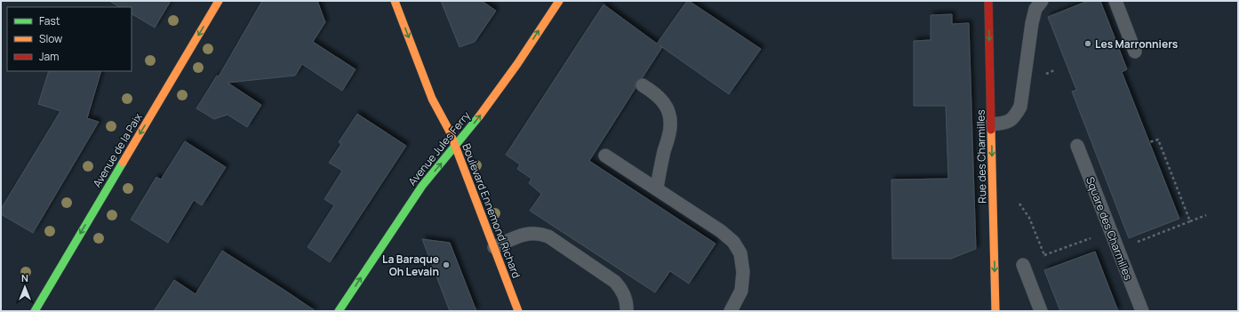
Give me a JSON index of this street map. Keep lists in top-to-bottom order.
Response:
{
  "streets": {
    "street": [
      "Avenue Jules Ferry",
      "Avenue de la Paix",
      "Rue des Charmilles",
      "Boulevard Ennemond Richard"
    ],
    "lane": ["Square des Charmilles"]
  },
  "crossings": [
    ["Avenue Jules Ferry", "Boulevard Ennemond Richard"]
  ],
  "one_way": [
    "Avenue Jules Ferry",
    "Avenue de la Paix",
    "Rue des Charmilles",
    "Boulevard Ennemond Richard"
  ],
  "places": ["Les Marronniers", "La Baraque Oh Levain"],
  "legend": ["Fast", "Slow", "Jam"],
  "north": "top"
}
